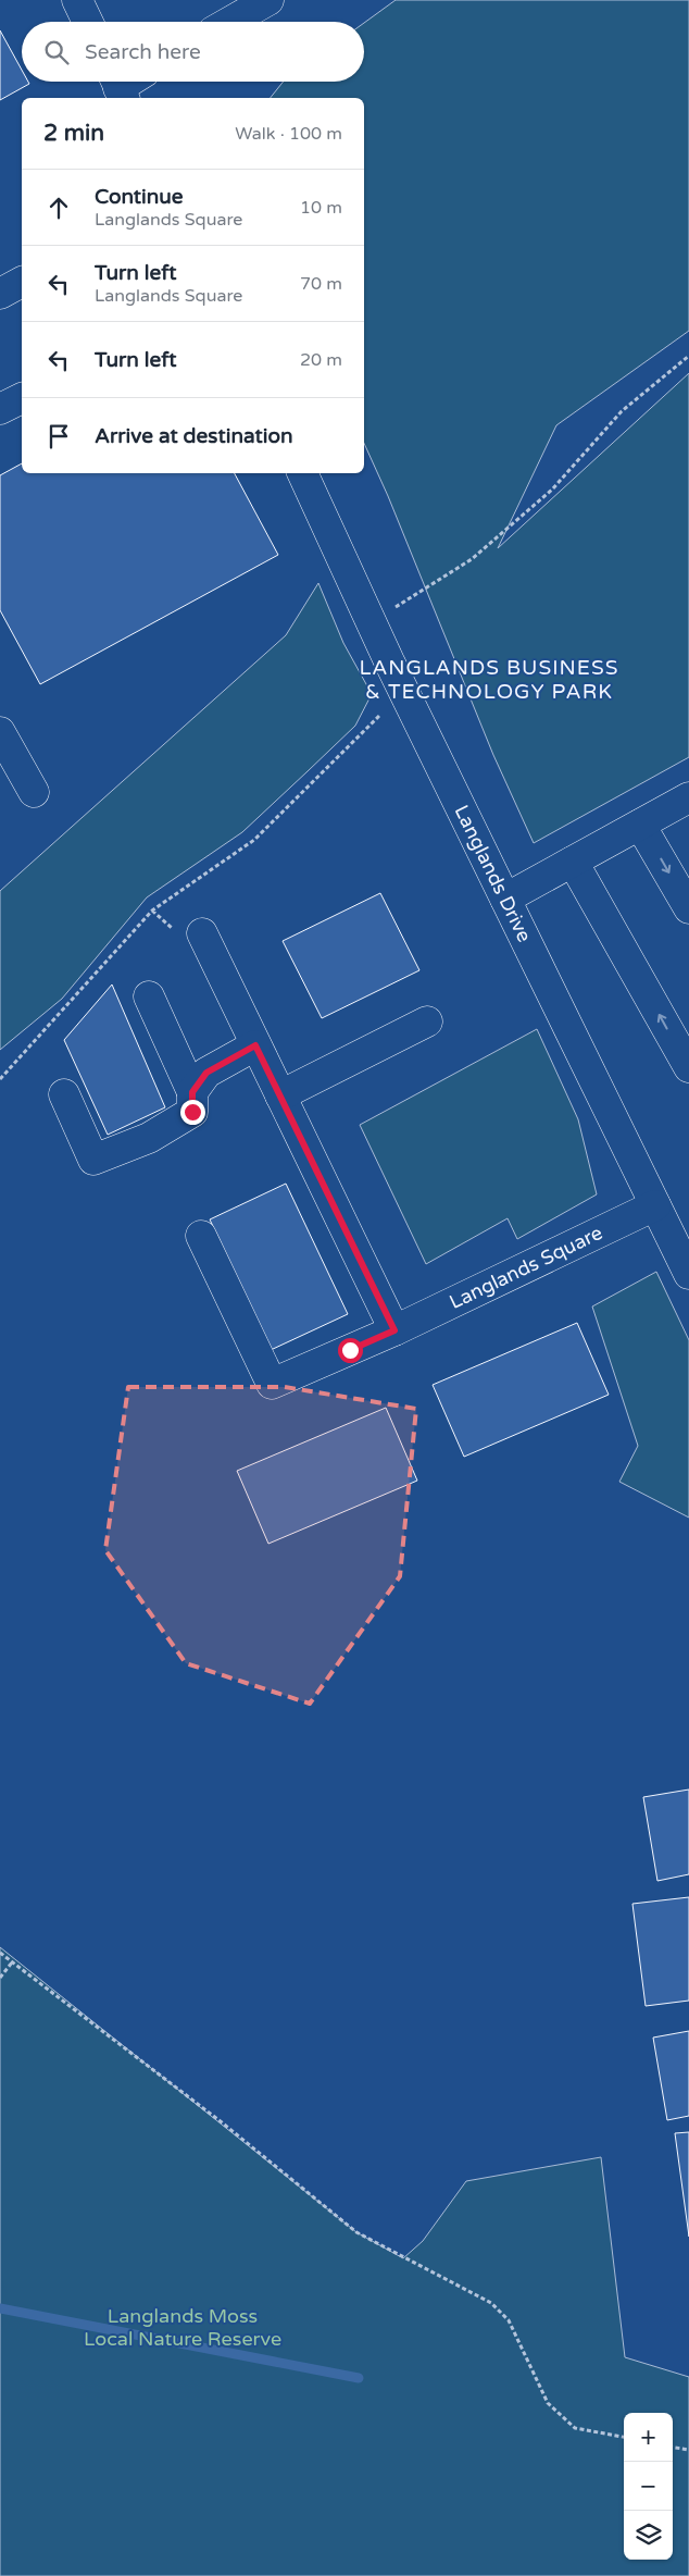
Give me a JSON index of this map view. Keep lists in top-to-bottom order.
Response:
{
  "streets": {
    "street": ["Langlands Drive", "Langlands Square"]
  },
  "crossings": [
    ["Langlands Drive", "Langlands Square"]
  ],
  "districts": ["LANGLANDS BUSINESS & TECHNOLOGY PARK"],
  "parks": ["Langlands Moss Local Nature Reserve"],
  "page": {
    "search": "Search here",
    "heading": ["2 min", "Walk · 100 m"],
    "list": [
      ["Continue", "Langlands Square", "10 m"],
      ["Turn left", "Langlands Square", "70 m"],
      ["Turn left", "20 m"],
      "Arrive at destination"
    ],
    "map_buttons": ["+", "−"]
  }
}
